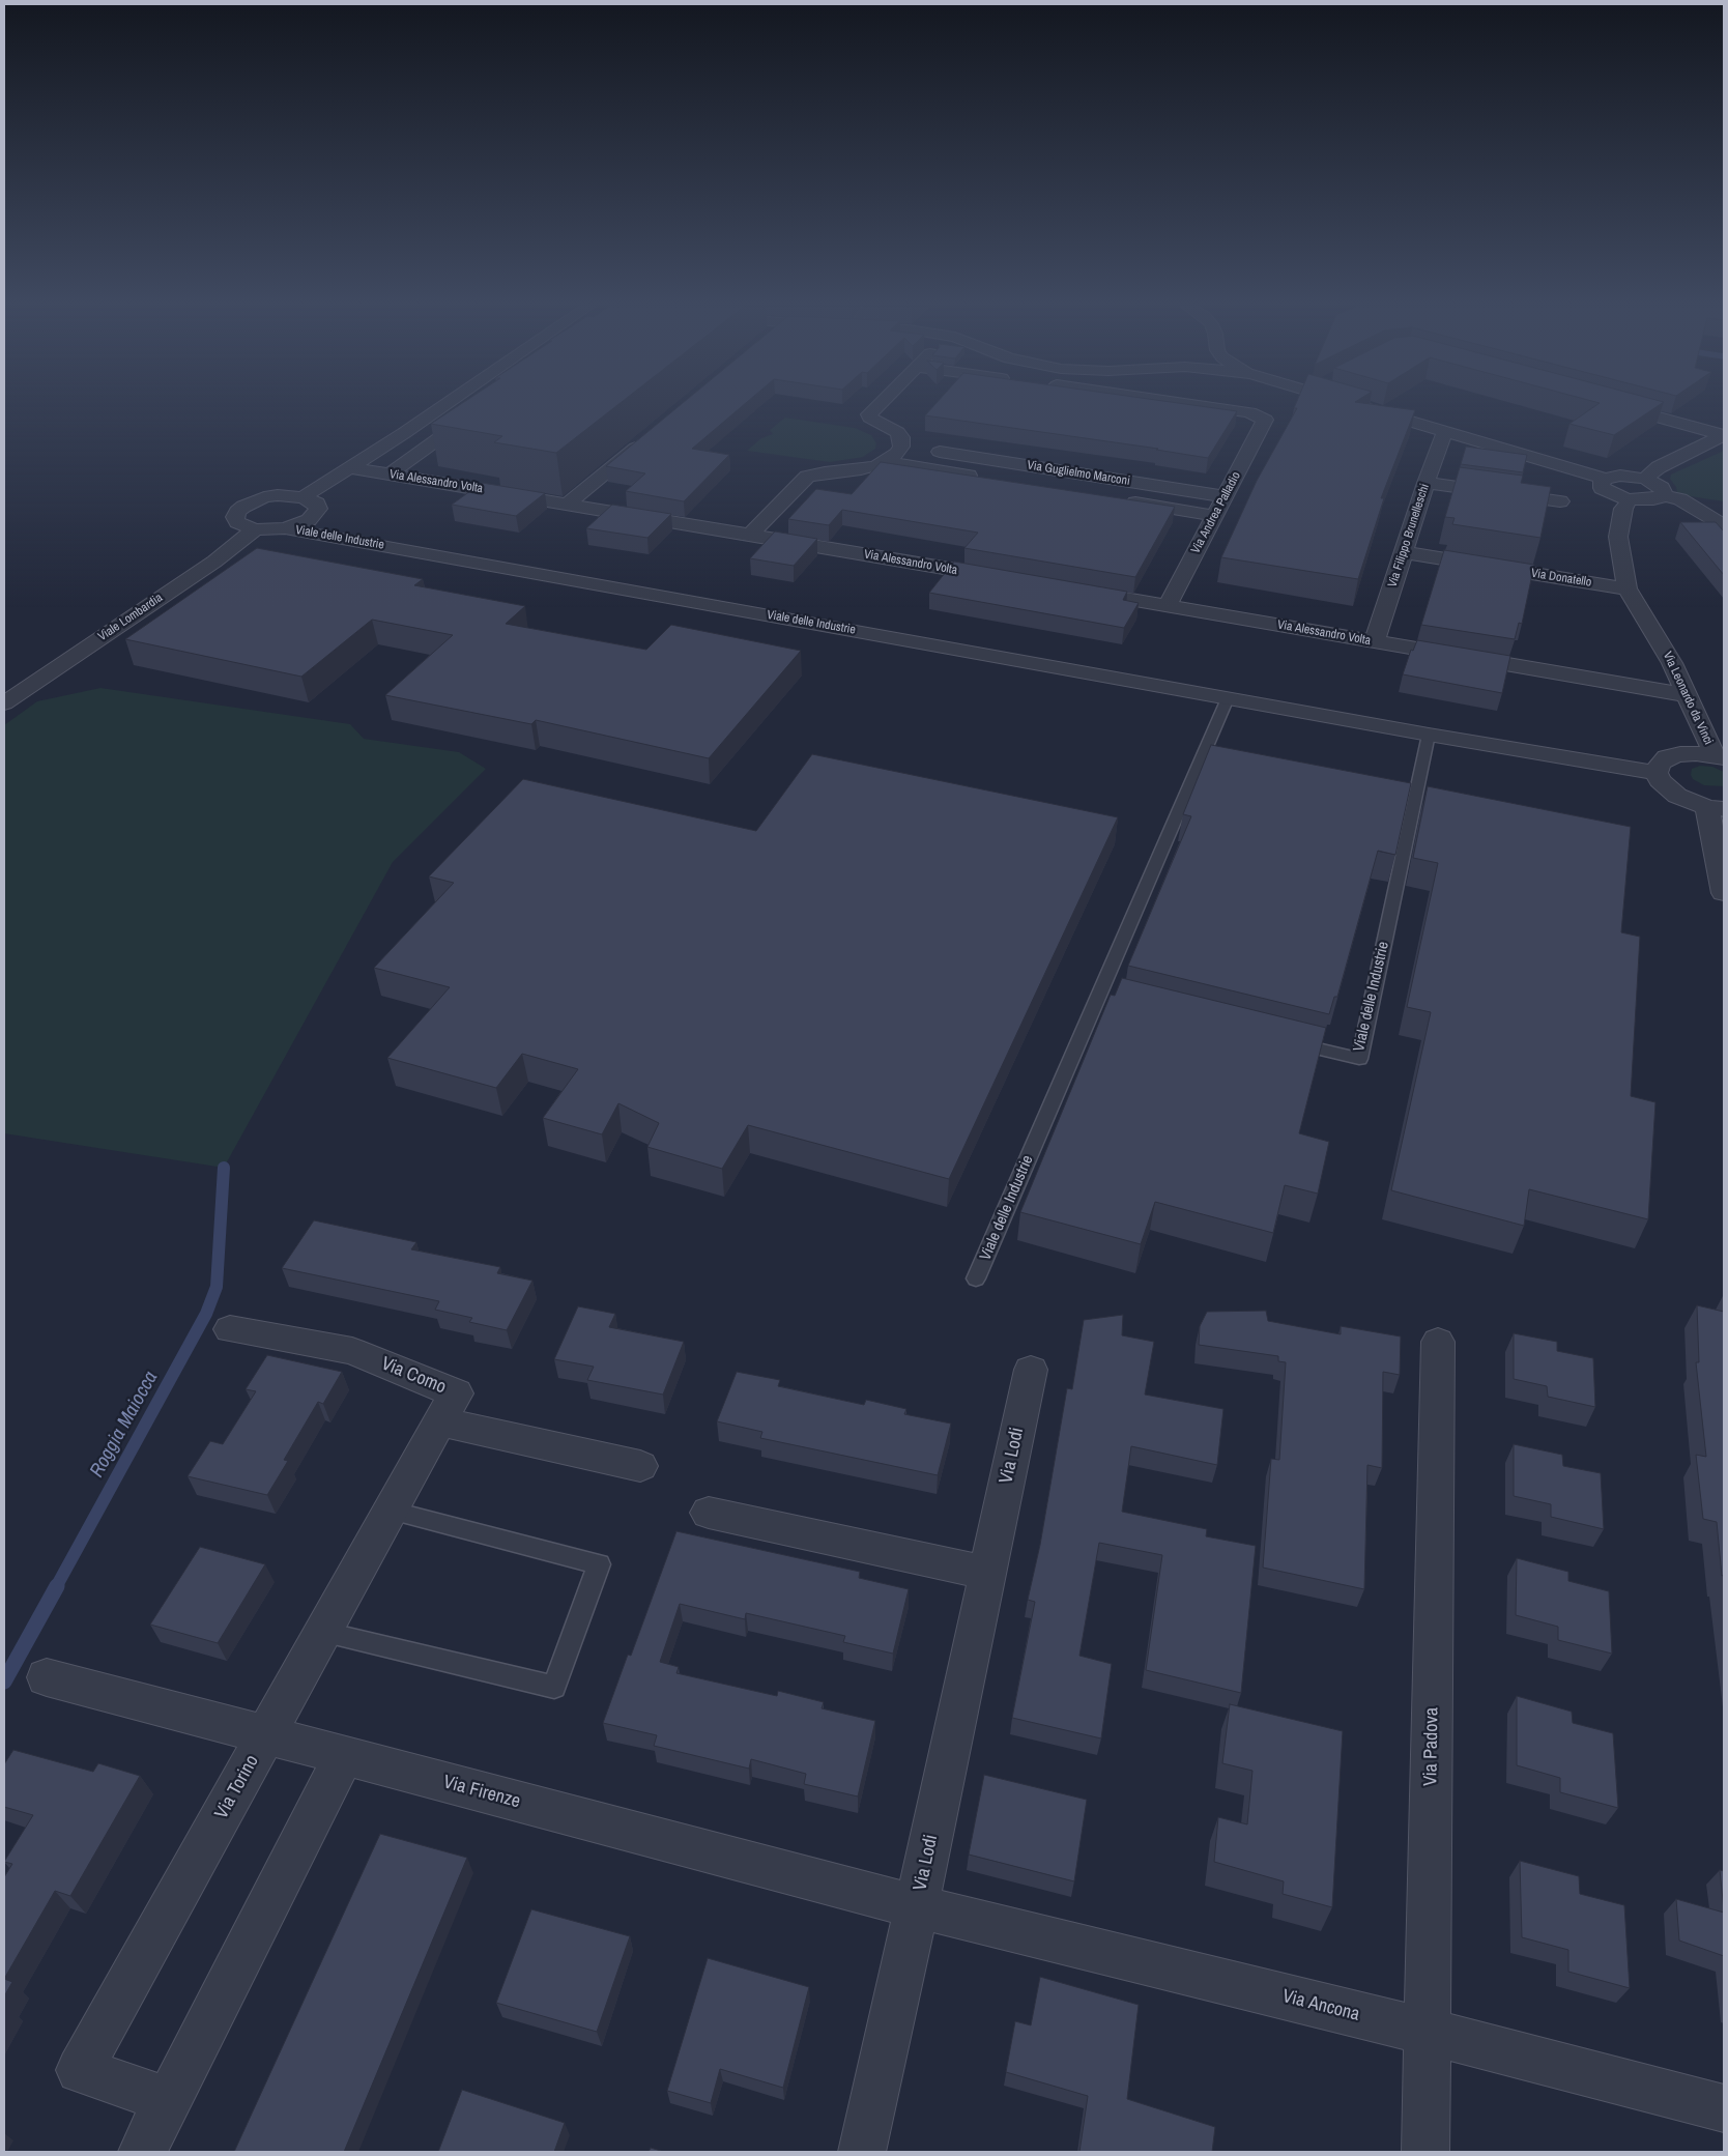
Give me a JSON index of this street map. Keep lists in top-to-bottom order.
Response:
{
  "streets": {
    "street": [
      "Via Guglielmo Marconi",
      "Via Alessandro Volta",
      "Via Andrea Palladio",
      "Via Filippo Brunelleschi",
      "Viale delle Industrie",
      "Via Donatello",
      "Viale Lombardia",
      "Via Leonardo da Vinci",
      "Via Como",
      "Via Lodi",
      "Via Padova",
      "Via Torino",
      "Via Firenze",
      "Via Ancona"
    ]
  },
  "crossings": [
    ["Via Guglielmo Marconi", "Via Andrea Palladio"],
    ["Via Alessandro Volta", "Via Andrea Palladio"],
    ["Via Alessandro Volta", "Via Filippo Brunelleschi"],
    ["Via Alessandro Volta", "Via Leonardo da Vinci"],
    ["Via Filippo Brunelleschi", "Via Donatello"],
    ["Via Donatello", "Via Leonardo da Vinci"],
    ["Via Como", "Via Torino"],
    ["Via Lodi", "Via Firenze"],
    ["Via Lodi", "Via Ancona"],
    ["Via Padova", "Via Ancona"],
    ["Via Torino", "Via Firenze"],
    ["Via Firenze", "Via Ancona"]
  ],
  "water": ["Roggia Maiocca"]
}
